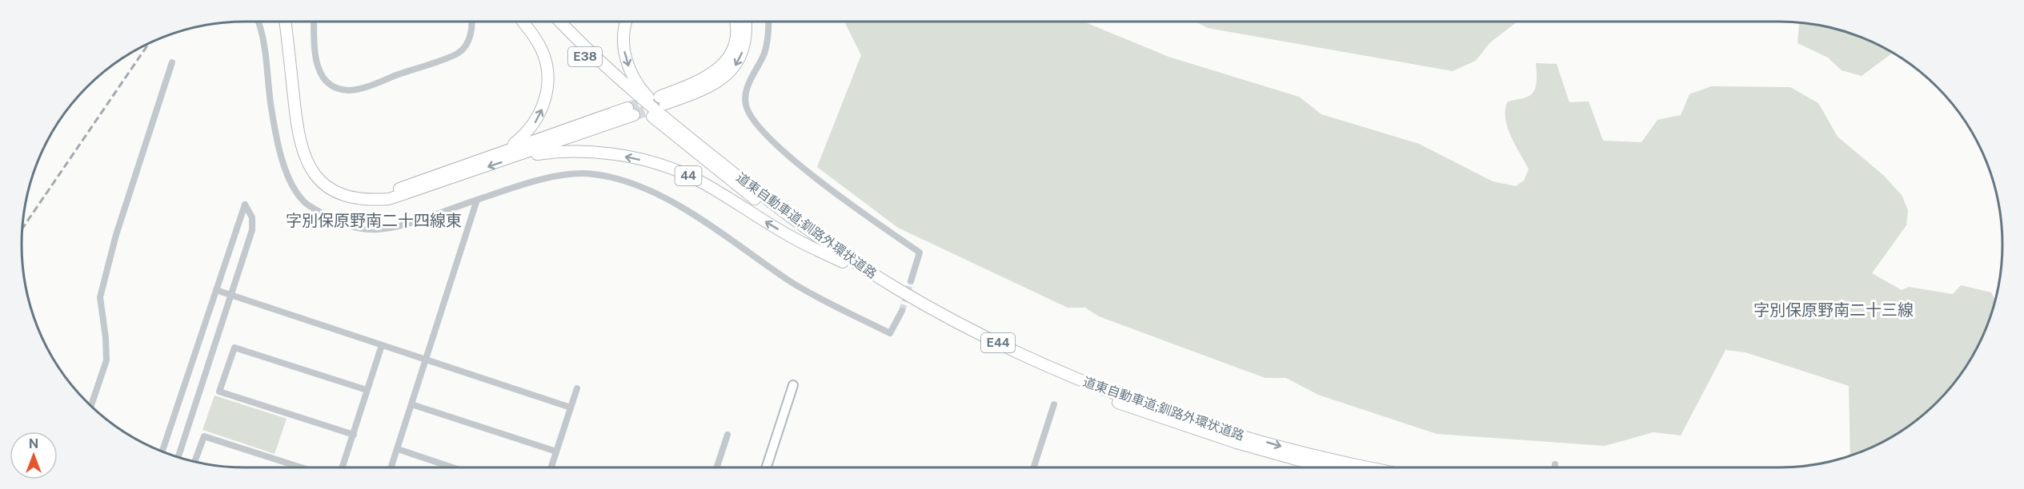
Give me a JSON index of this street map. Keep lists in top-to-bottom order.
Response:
{
  "streets": {
    "highway": [
      "E38",
      "44",
      "道東自動車道;釧路外環状道路",
      "E44"
    ]
  },
  "crossings": [
    ["44", "道東自動車道;釧路外環状道路"]
  ],
  "districts": ["字別保原野南二十四線東", "字別保原野南二十三線"],
  "north": "top"
}
